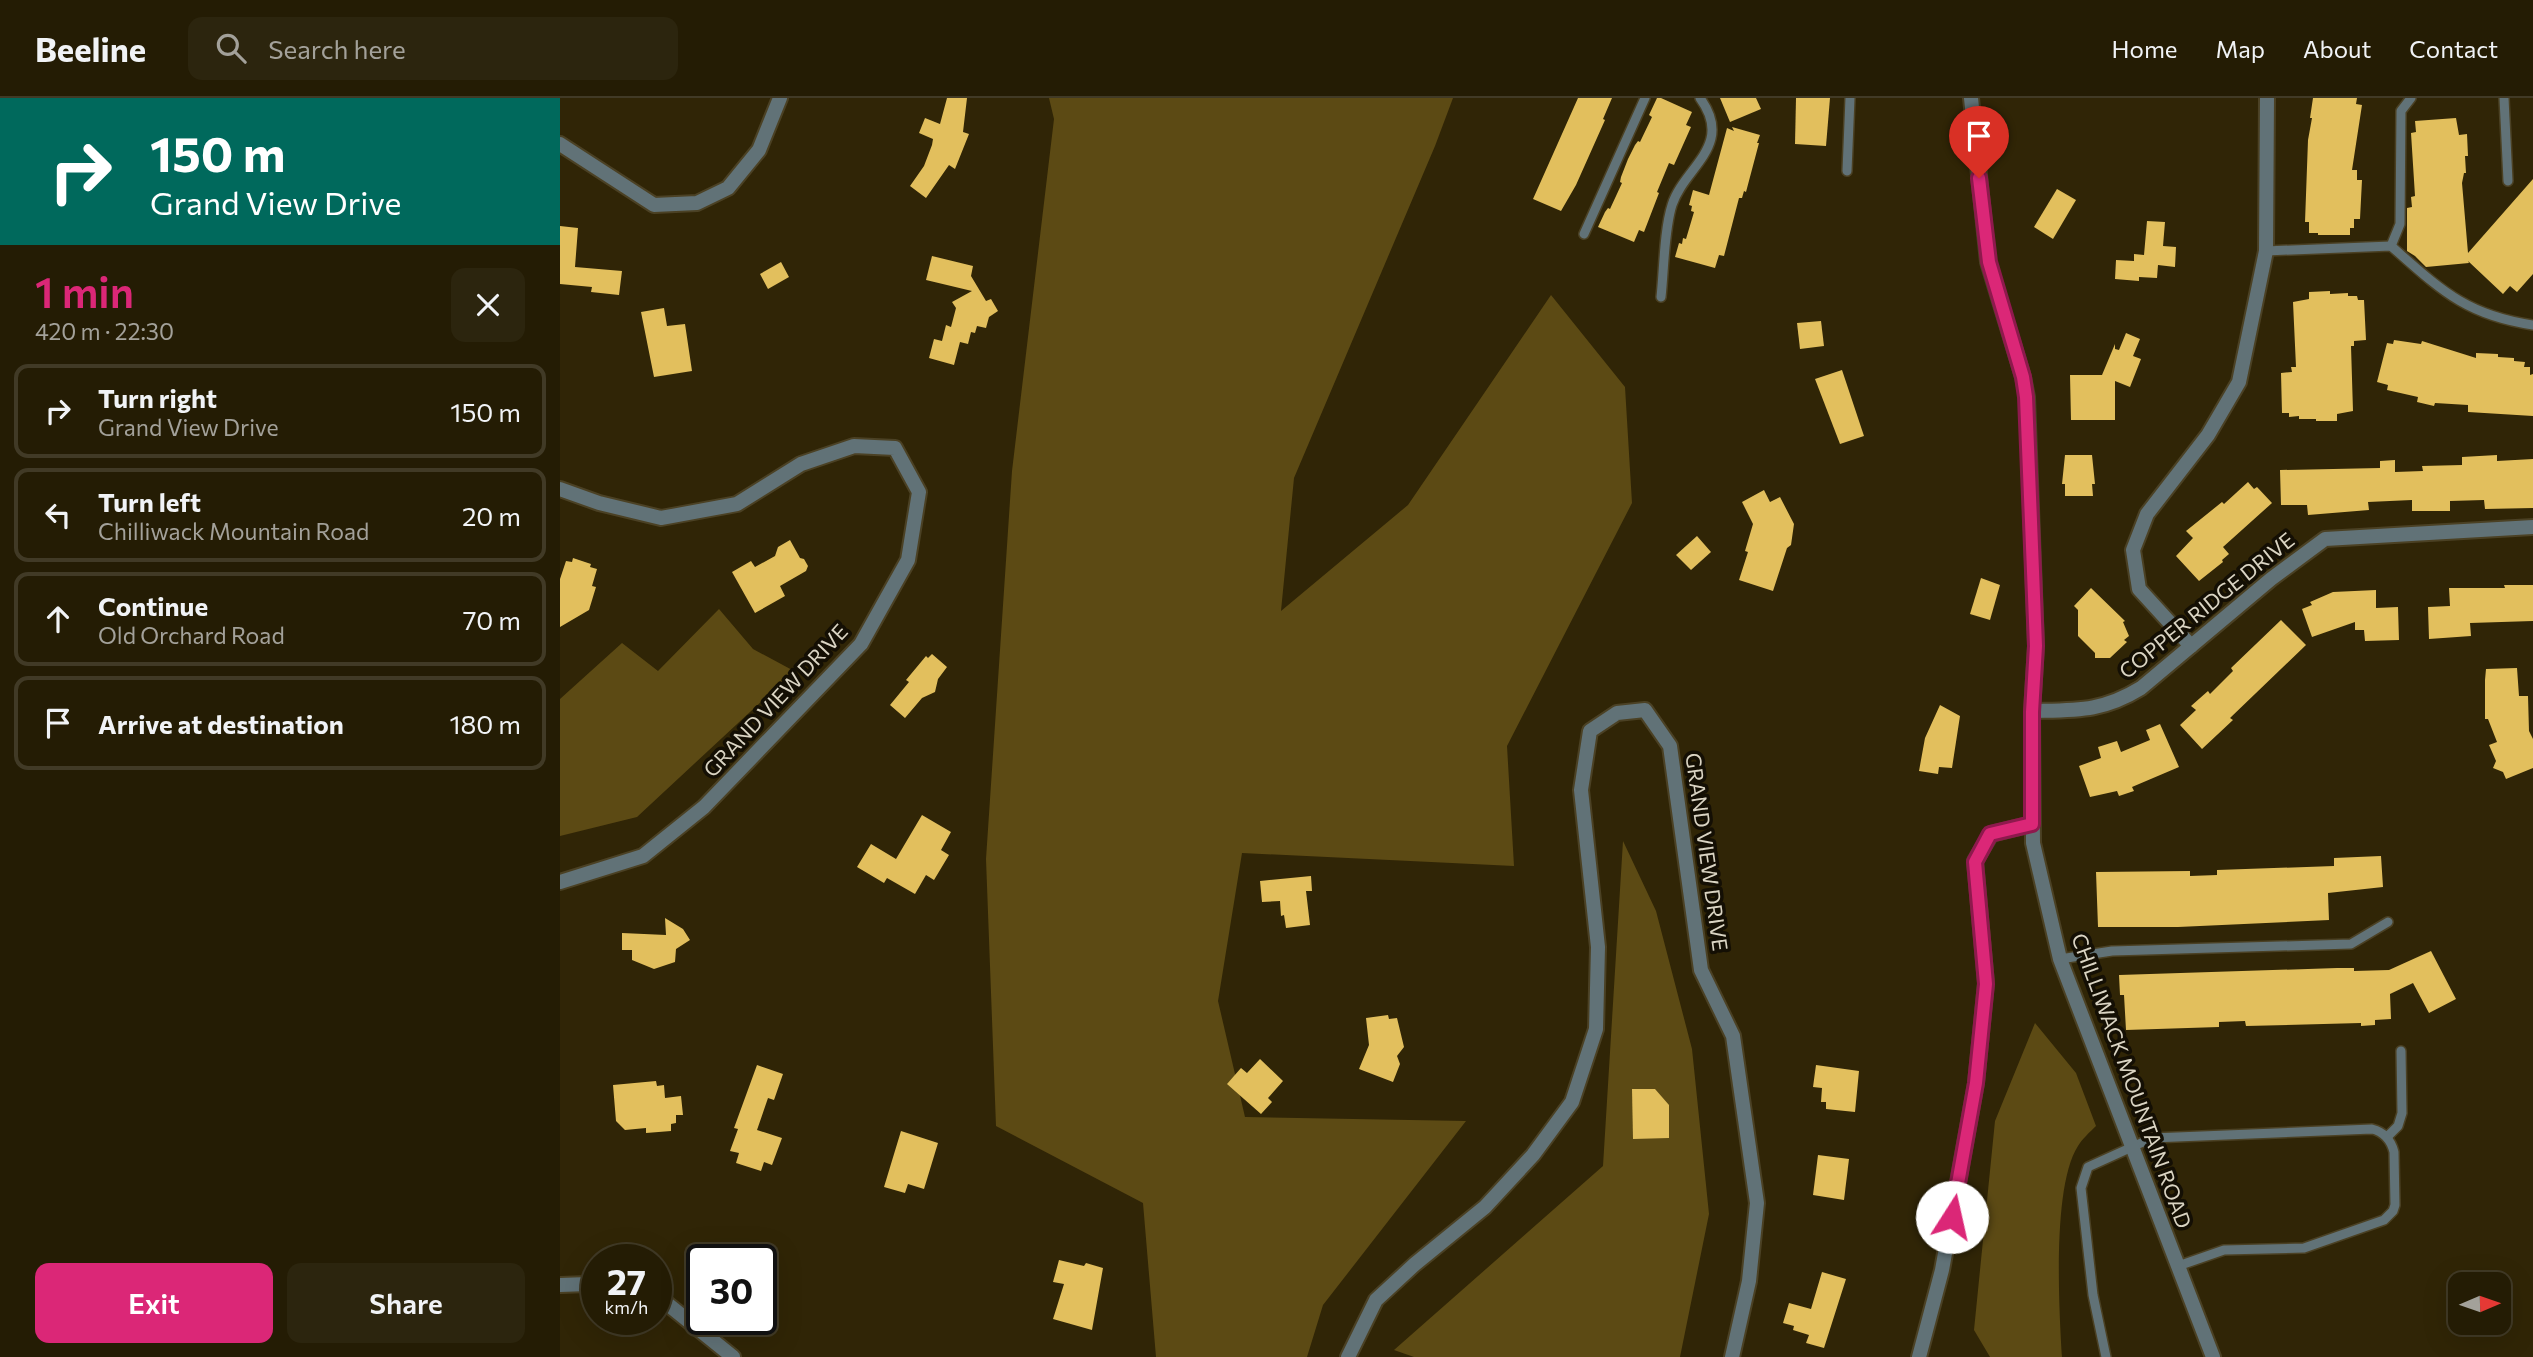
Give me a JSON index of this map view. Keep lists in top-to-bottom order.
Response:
{
  "streets": {
    "street": ["COPPER RIDGE DRIVE", "GRAND VIEW DRIVE", "CHILLIWACK MOUNTAIN ROAD"]
  },
  "crossings": [
    ["COPPER RIDGE DRIVE", "CHILLIWACK MOUNTAIN ROAD"]
  ],
  "north": "right",
  "page": {
    "header": "Beeline",
    "search": "Search here",
    "nav": [
      "Home",
      "Map",
      "About",
      "Contact"
    ],
    "turn": ["150 m", "Grand View Drive"],
    "heading": ["1 min", "420 m · 22:30"],
    "list": [
      {
        "name": "Turn right",
        "note": "Grand View Drive",
        "value": "150 m"
      },
      {
        "name": "Turn left",
        "note": "Chilliwack Mountain Road",
        "value": "20 m"
      },
      {
        "name": "Continue",
        "note": "Old Orchard Road",
        "value": "70 m"
      },
      {
        "name": "Arrive at destination",
        "value": "180 m"
      }
    ],
    "speed": "27 km/h",
    "limit": "30",
    "buttons": ["Exit", "Share"]
  }
}
